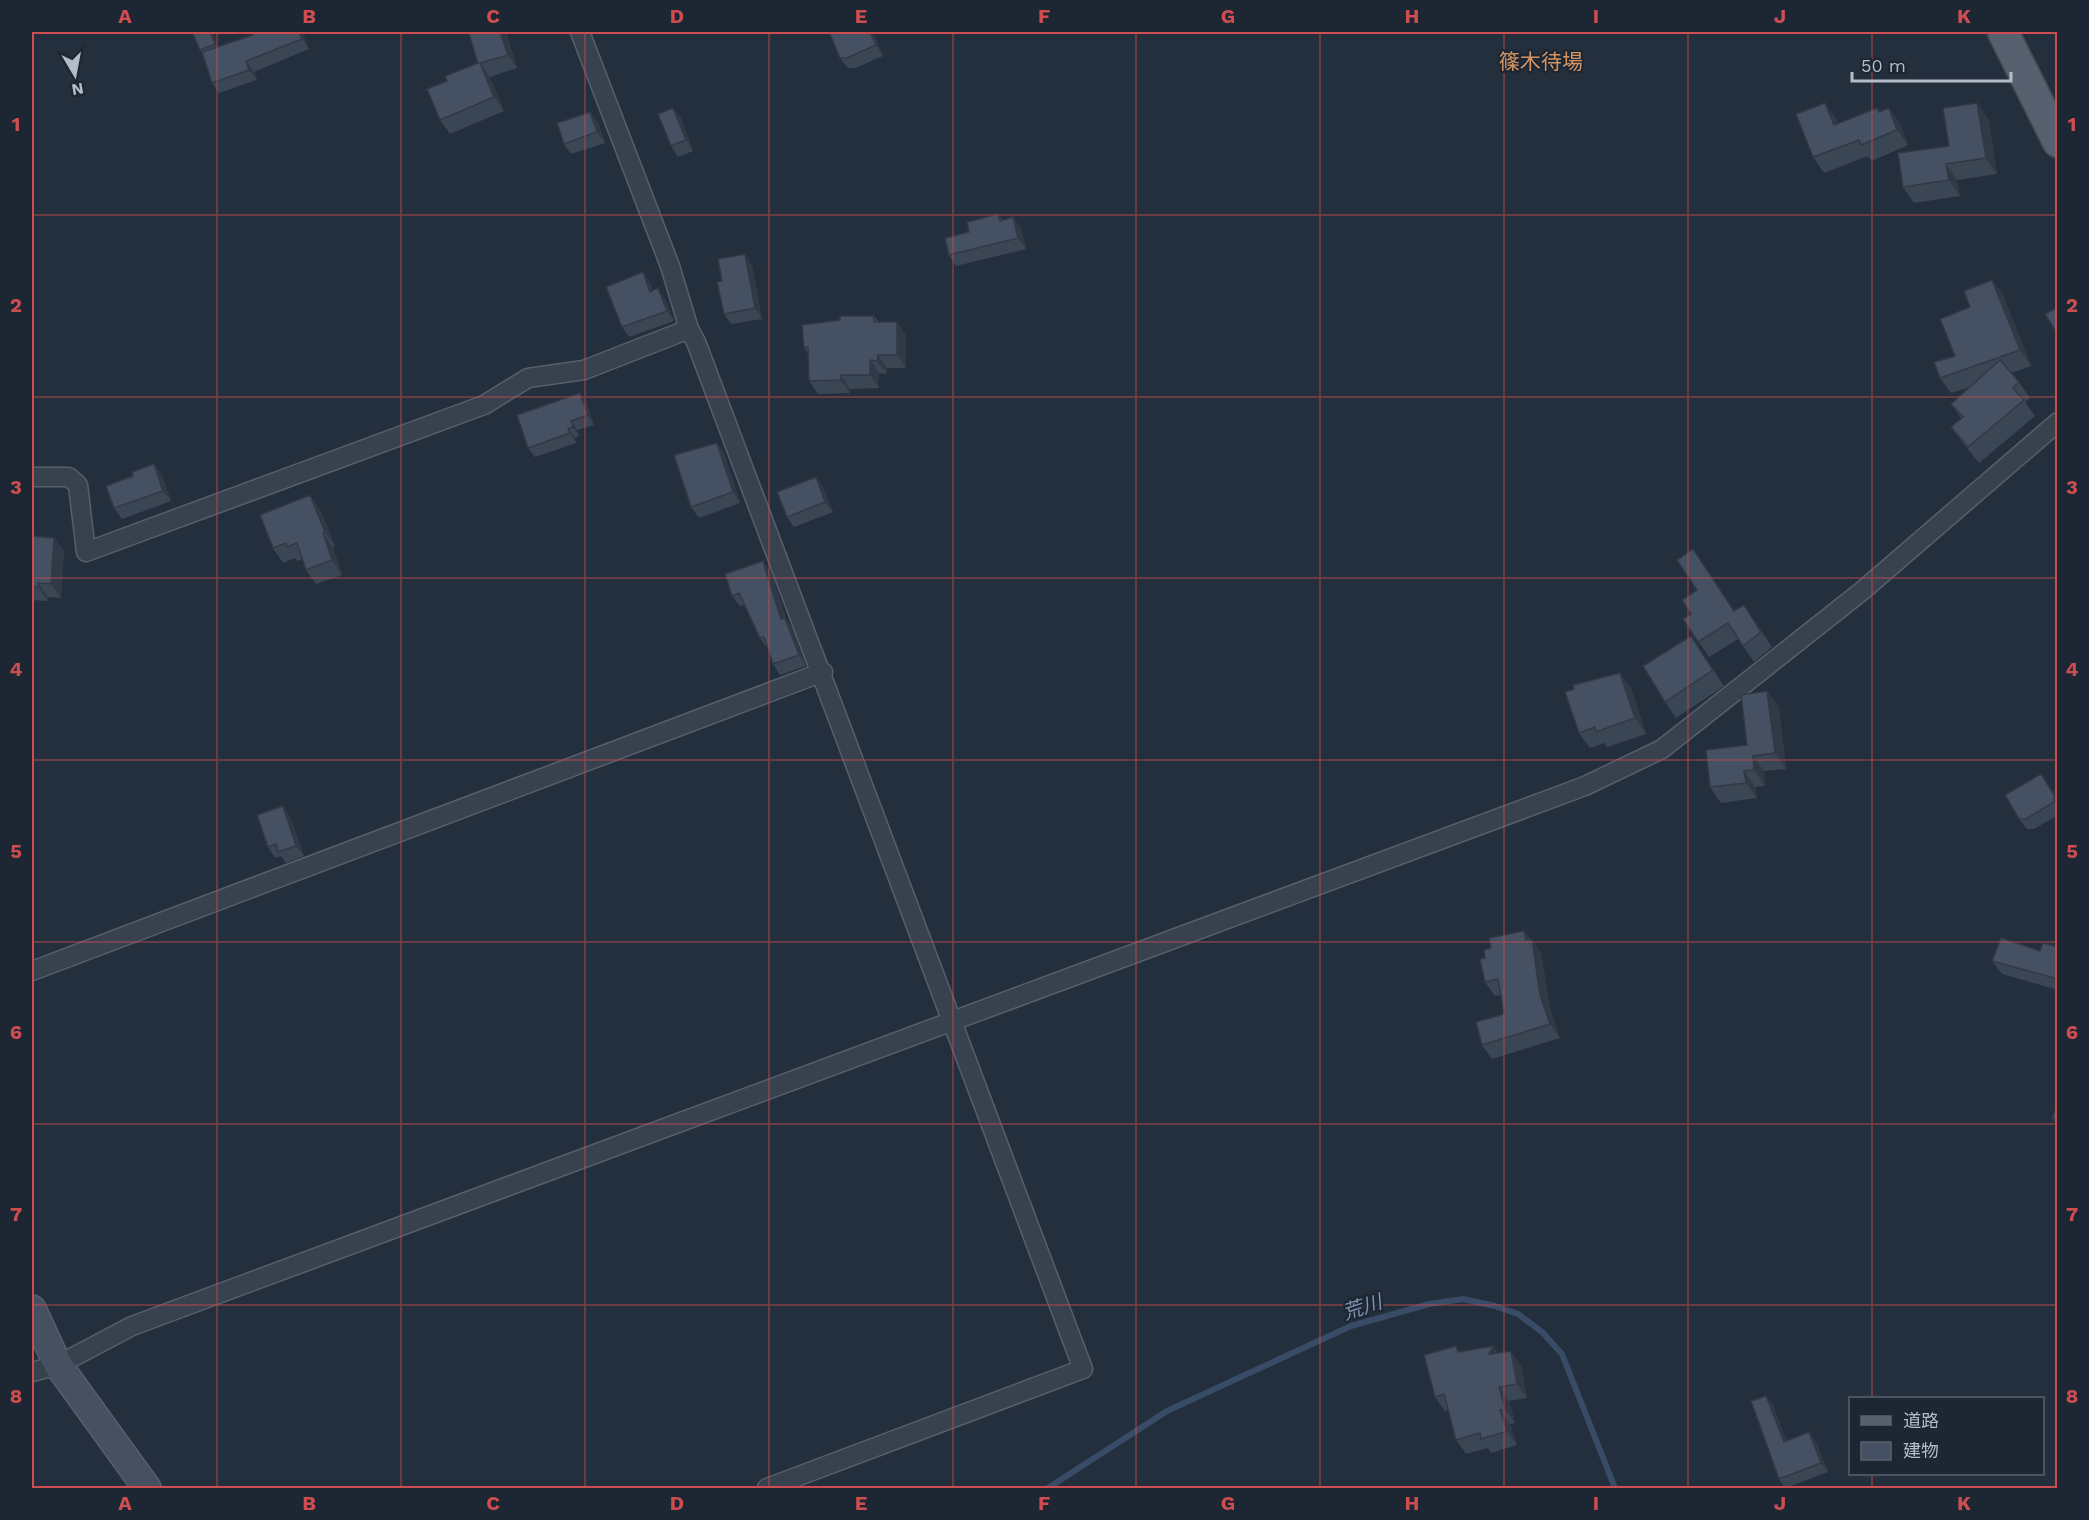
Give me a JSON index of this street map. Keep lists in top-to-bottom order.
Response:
{
  "districts": ["篠木待場"],
  "water": ["荒川"],
  "legend": ["道路", "建物"],
  "scale_bar": "50 m",
  "north": "bottom",
  "grid": {
    "columns": [
      "A",
      "B",
      "C",
      "D",
      "E",
      "F",
      "G",
      "H",
      "I",
      "J",
      "K"
    ],
    "rows": [
      "1",
      "2",
      "3",
      "4",
      "5",
      "6",
      "7",
      "8"
    ]
  }
}
